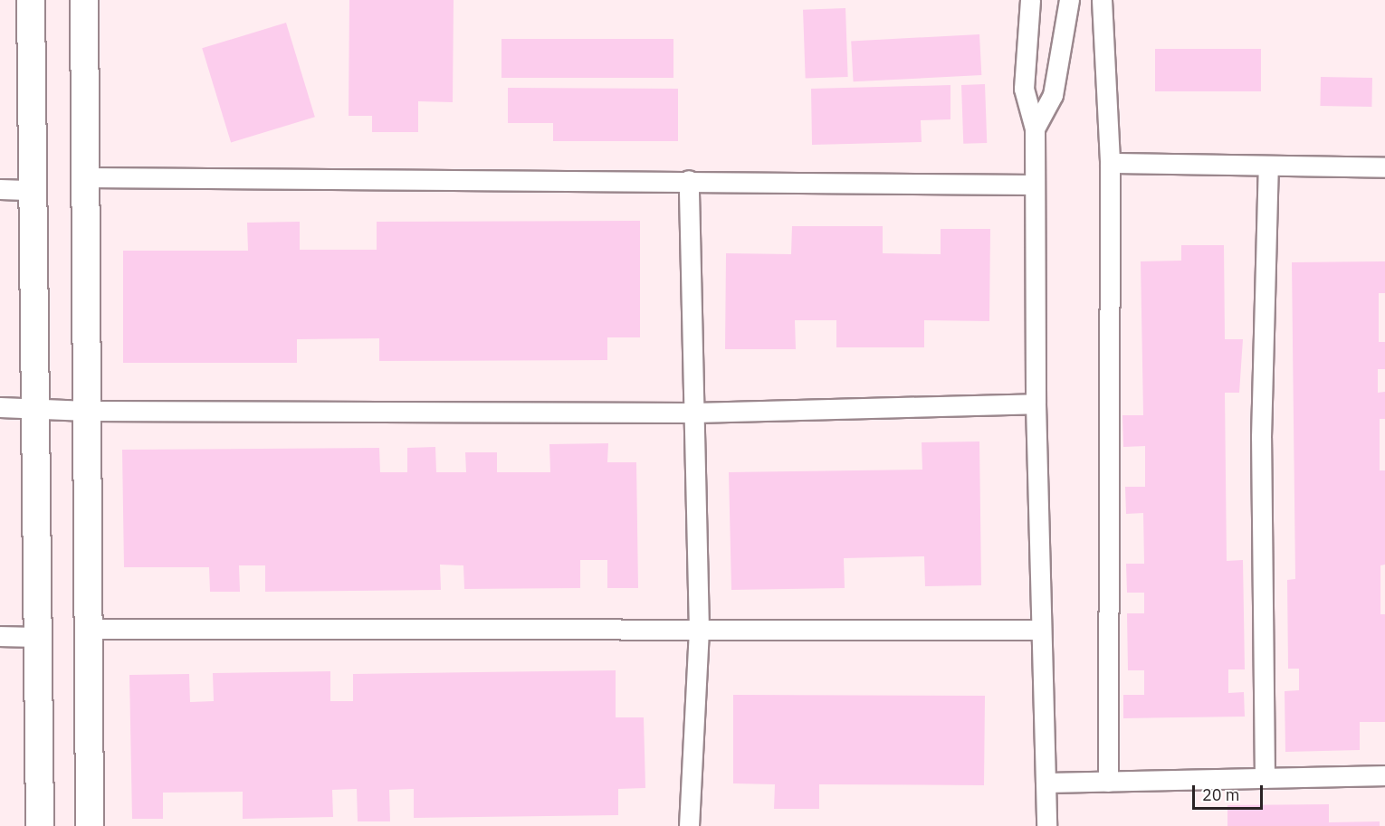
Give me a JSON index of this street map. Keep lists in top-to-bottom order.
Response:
{
  "scale_bar": "20 m"
}
